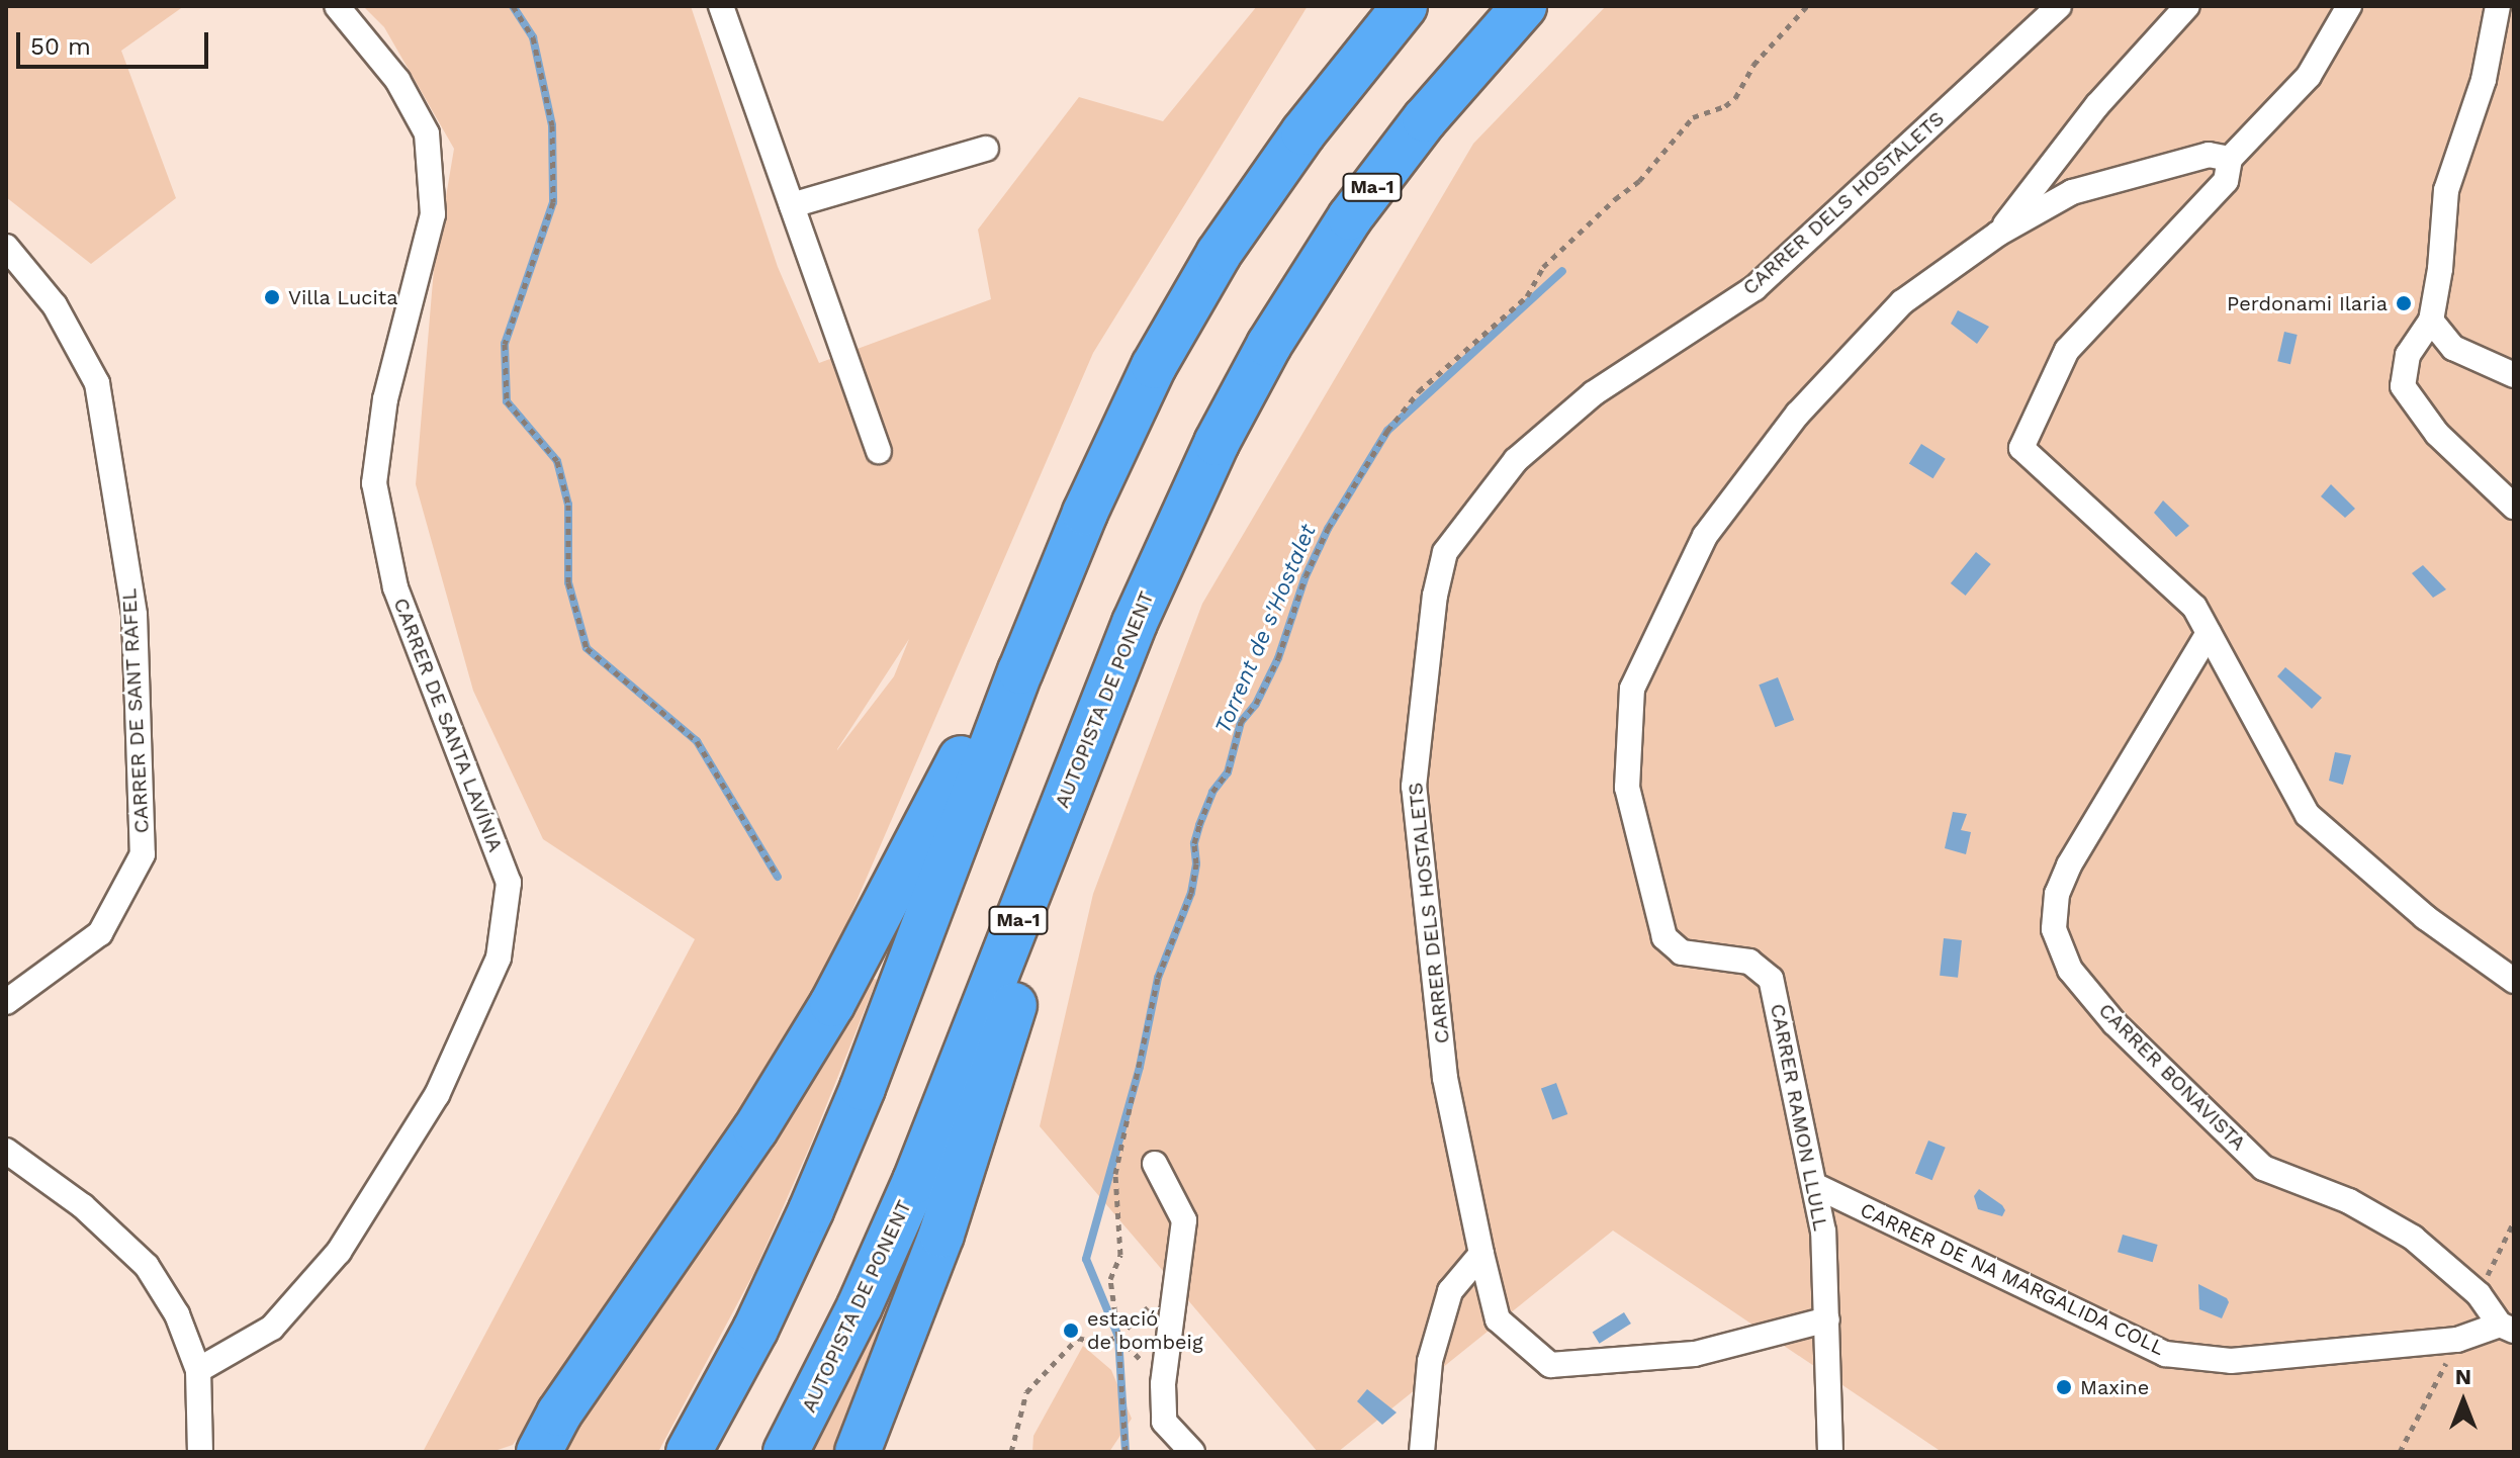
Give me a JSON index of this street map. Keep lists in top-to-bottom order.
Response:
{
  "streets": {
    "highway": ["Ma-1", "AUTOPISTA DE PONENT"],
    "street": [
      "CARRER DELS HOSTALETS",
      "CARRER DE SANT RAFEL",
      "CARRER DE SANTA LAVÍNIA",
      "CARRER BONAVISTA",
      "CARRER RAMON LLULL",
      "CARRER DE NA MARGALIDA COLL"
    ]
  },
  "crossings": [
    ["CARRER DELS HOSTALETS", "CARRER RAMON LLULL"],
    ["CARRER BONAVISTA", "CARRER DE NA MARGALIDA COLL"],
    ["CARRER RAMON LLULL", "CARRER DE NA MARGALIDA COLL"]
  ],
  "water": ["Torrent de s'Hostalet"],
  "places": [
    "Villa Lucita",
    "Perdonami Ilaria",
    "estació de bombeig",
    "Maxine"
  ],
  "scale_bar": "50 m",
  "north": "top"
}
